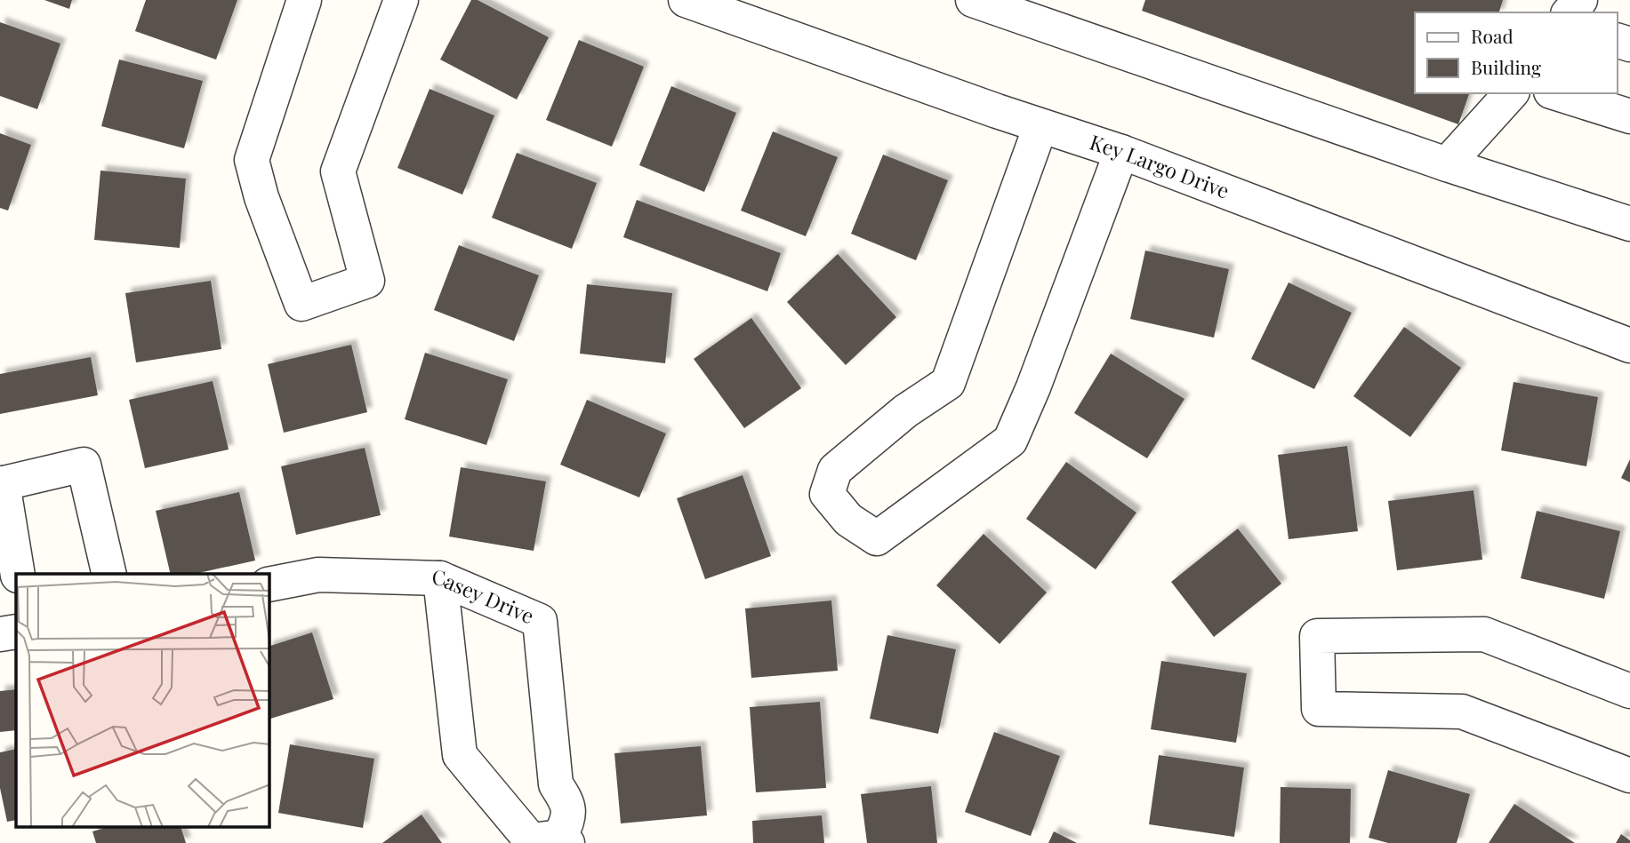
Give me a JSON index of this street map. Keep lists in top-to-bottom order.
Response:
{
  "streets": {
    "street": ["Key Largo Drive", "Casey Drive"]
  },
  "legend": ["Road", "Building"]
}
